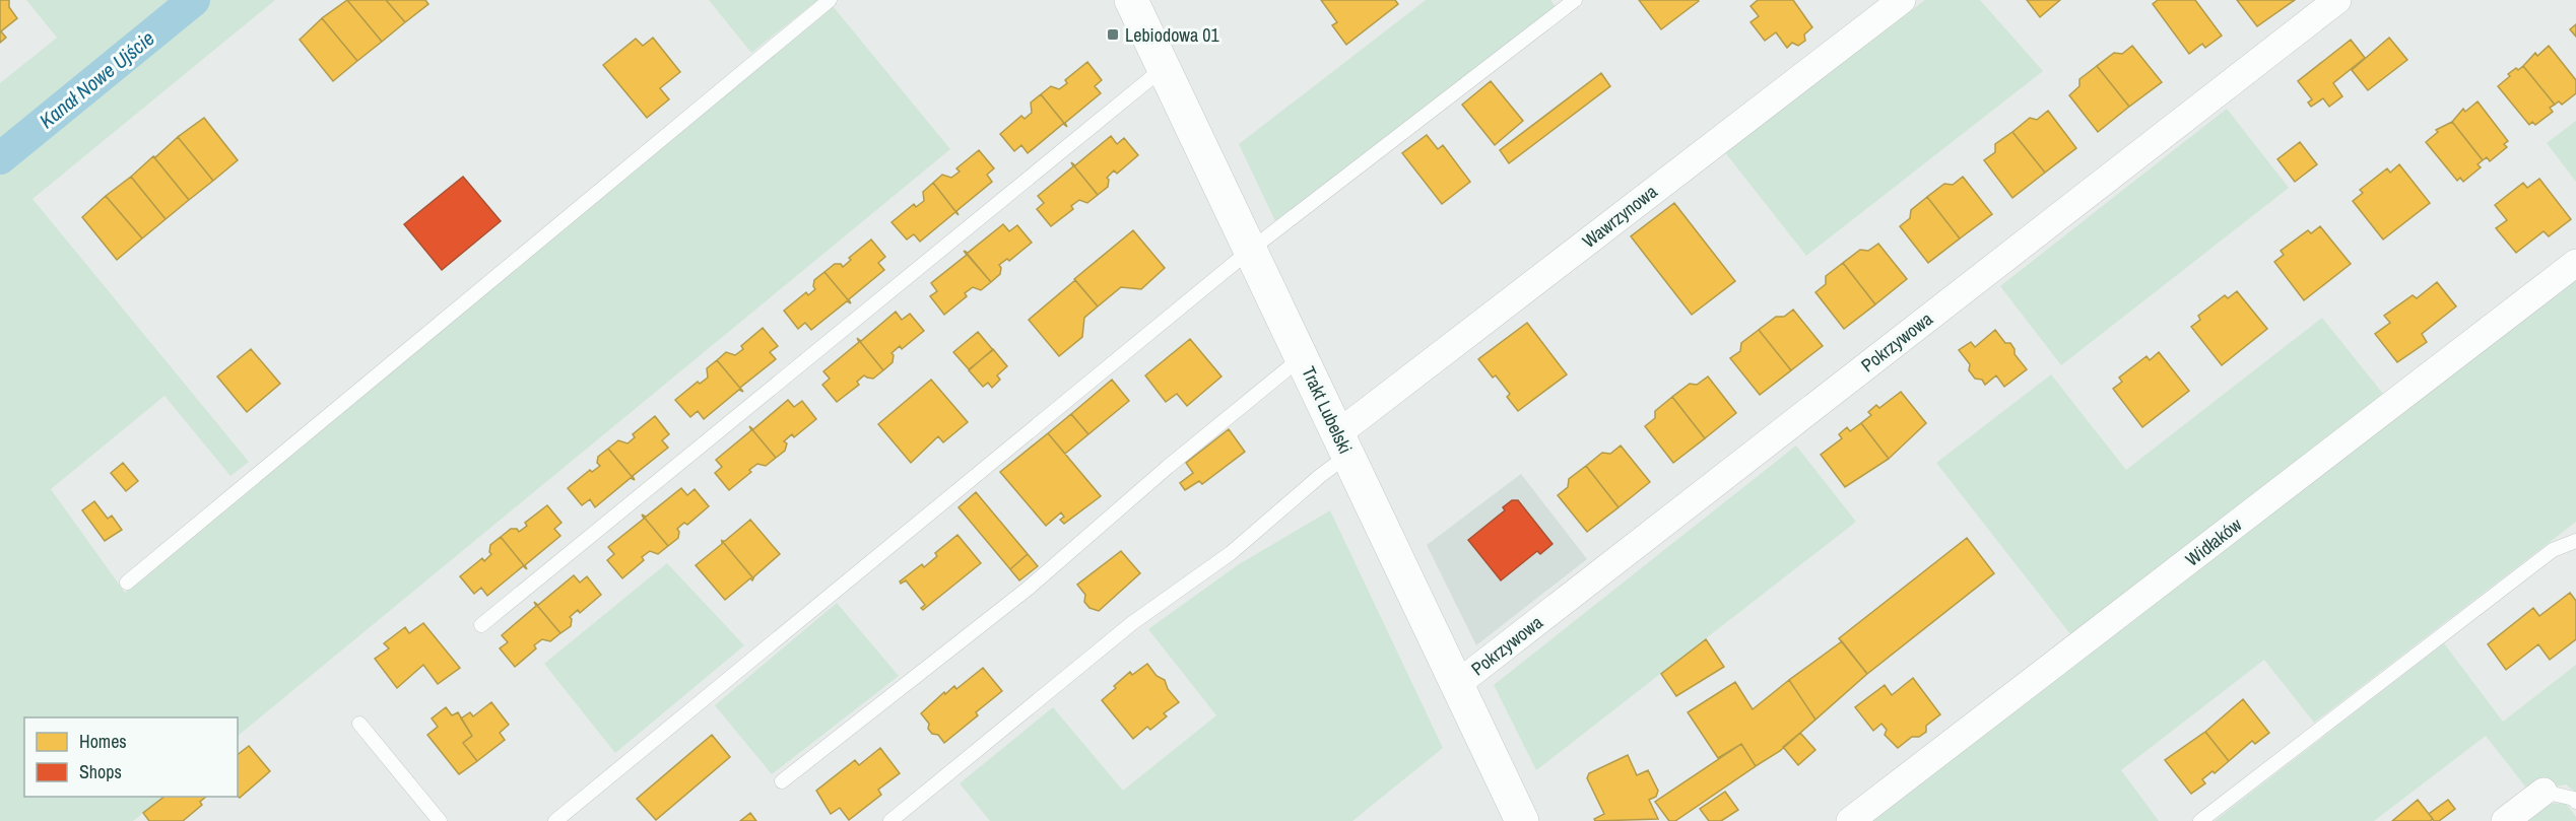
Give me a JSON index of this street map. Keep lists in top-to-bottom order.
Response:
{
  "streets": {
    "street": [
      "Wawrzynowa",
      "Pokrzywowa",
      "Trakt Lubelski",
      "Widłaków"
    ]
  },
  "crossings": [
    ["Wawrzynowa", "Trakt Lubelski"],
    ["Pokrzywowa", "Trakt Lubelski"]
  ],
  "water": ["Kanał Nowe Ujście"],
  "places": {
    "transit": ["Lebiodowa 01"]
  },
  "legend": ["Homes", "Shops"]
}
